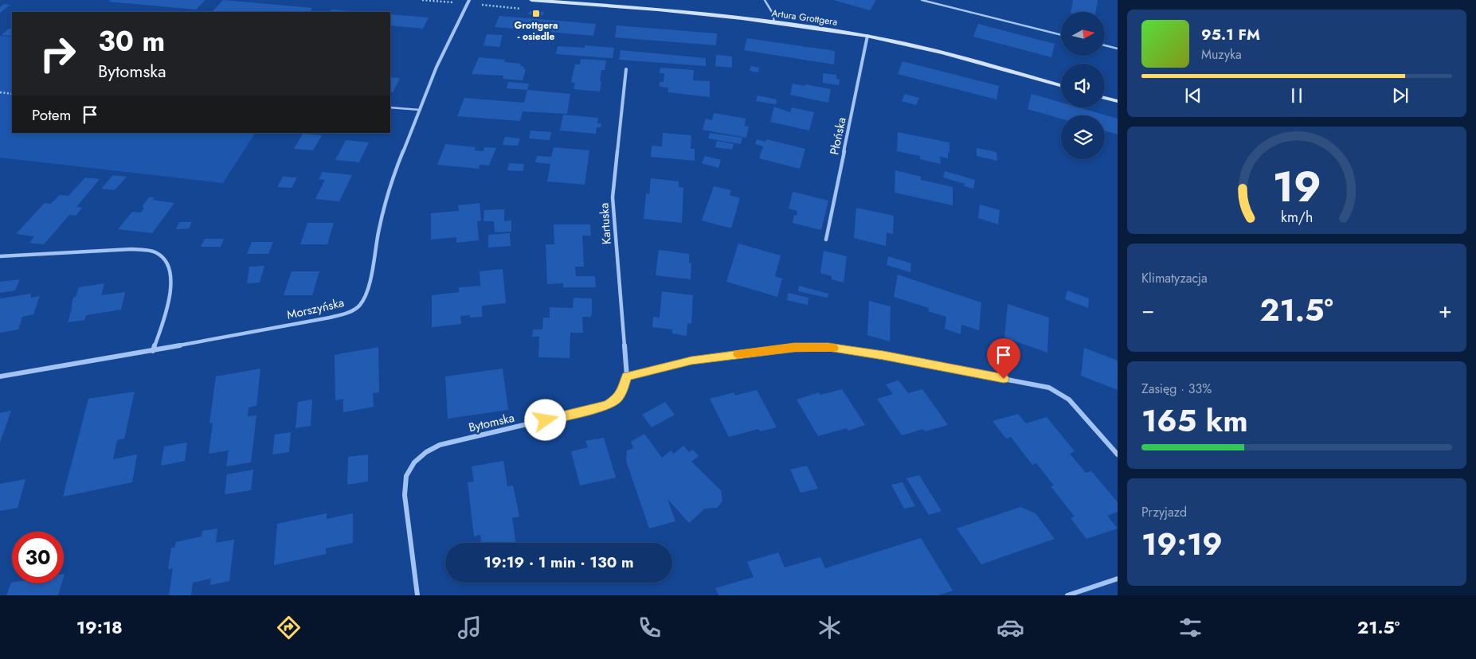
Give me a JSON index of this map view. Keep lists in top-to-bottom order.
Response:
{
  "streets": {
    "main road": ["Artura Grottgera"],
    "street": [
      "Płońska",
      "Kartuska",
      "Morszyńska",
      "Bytomska"
    ]
  },
  "crossings": [
    ["Artura Grottgera", "Płońska"],
    ["Kartuska", "Bytomska"]
  ],
  "places": {
    "transit": ["Grottgera - osiedle"]
  },
  "north": "right",
  "page": {
    "turn": ["30 m", "Bytomska"],
    "song": ["95.1 FM", "Muzyka"],
    "then": "Potem",
    "tile": [
      "Klimatyzacja",
      ["Zasięg · 33%", "165 km"],
      ["Przyjazd", "19:19"]
    ],
    "heat": ["−", "21.5°", "+"],
    "limit": "30",
    "trip": "19:19 · 1 min · 130 m",
    "tabs": ["19:18", "21.5°"],
    "gauge": ["19", "km/h"]
  }
}
